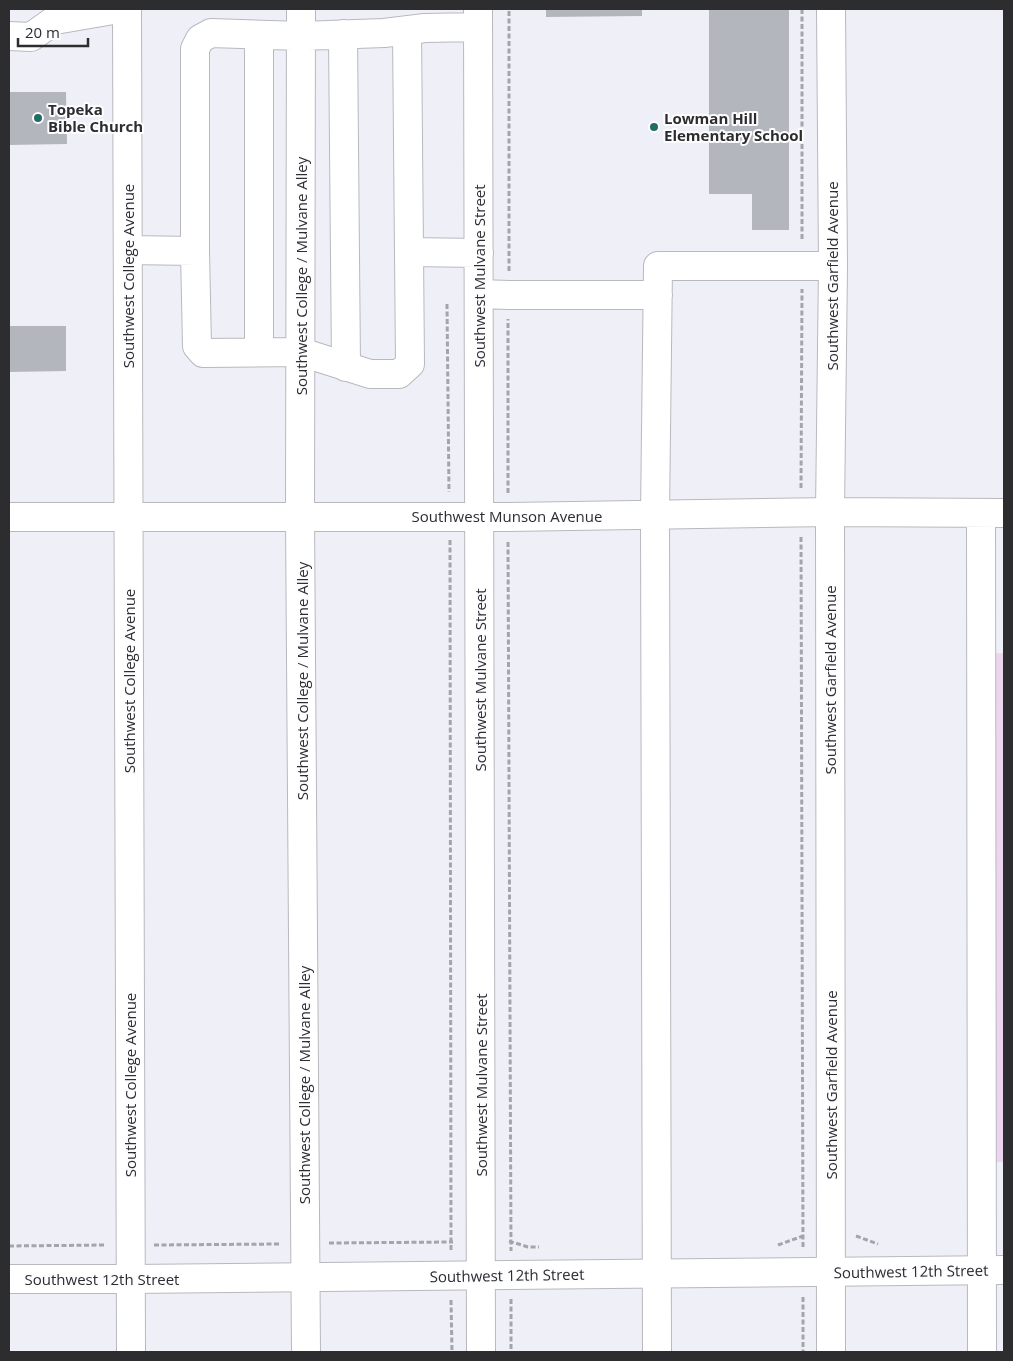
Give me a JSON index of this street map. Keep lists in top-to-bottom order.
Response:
{
  "streets": {
    "street": [
      "Southwest College Avenue",
      "Southwest College / Mulvane Alley",
      "Southwest Mulvane Street",
      "Southwest Garfield Avenue",
      "Southwest Munson Avenue",
      "Southwest 12th Street"
    ]
  },
  "crossings": [
    ["Southwest College Avenue", "Southwest Munson Avenue"],
    ["Southwest College Avenue", "Southwest 12th Street"],
    ["Southwest College / Mulvane Alley", "Southwest Munson Avenue"],
    ["Southwest College / Mulvane Alley", "Southwest 12th Street"],
    ["Southwest Mulvane Street", "Southwest Munson Avenue"],
    ["Southwest Mulvane Street", "Southwest 12th Street"],
    ["Southwest Garfield Avenue", "Southwest Munson Avenue"],
    ["Southwest Garfield Avenue", "Southwest 12th Street"]
  ],
  "places": ["Topeka Bible Church", "Lowman Hill Elementary School"],
  "scale_bar": "20 m"
}
